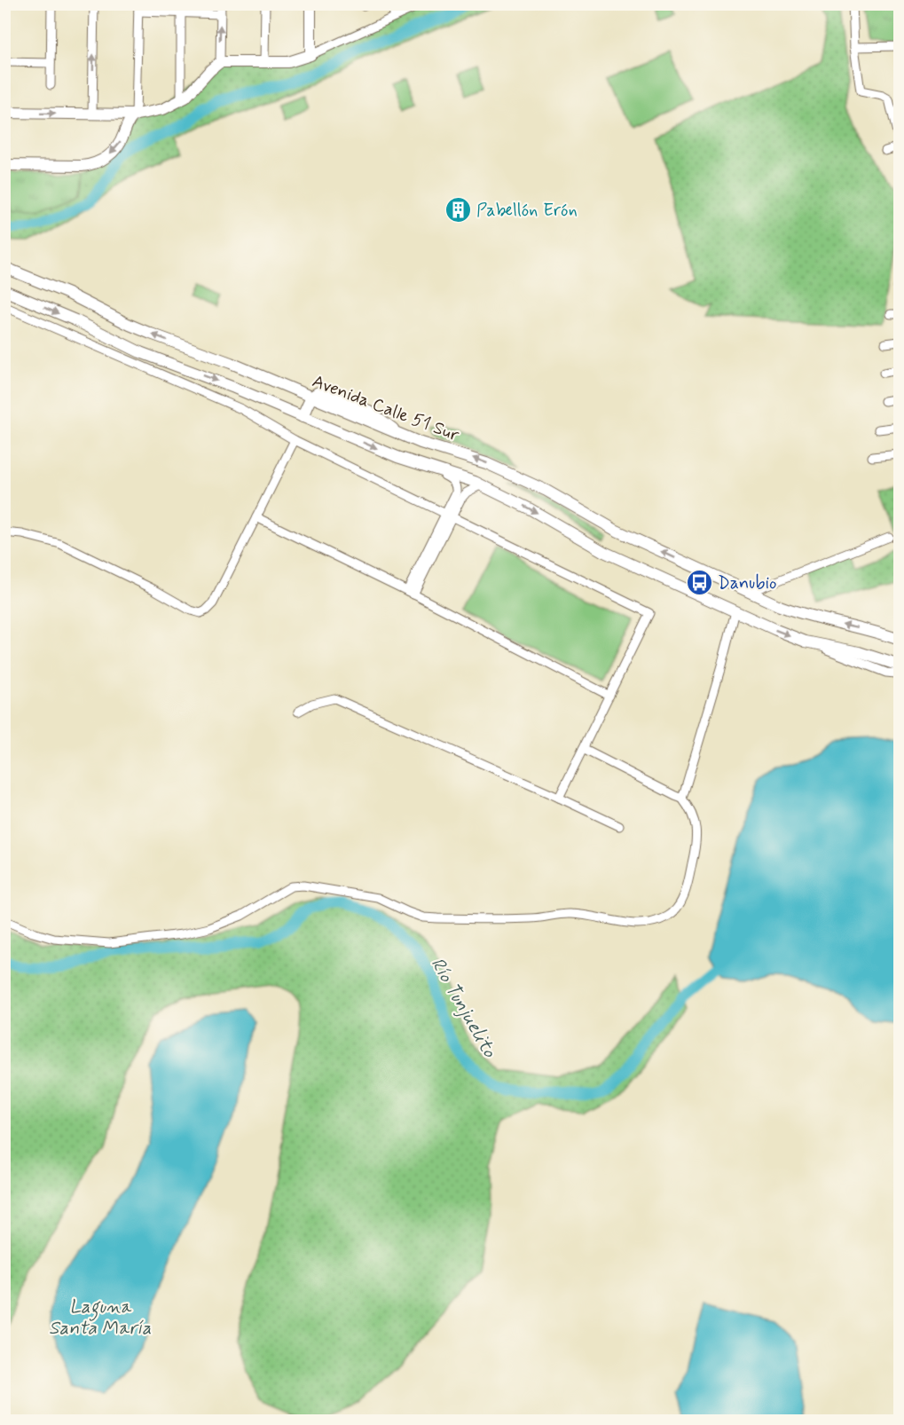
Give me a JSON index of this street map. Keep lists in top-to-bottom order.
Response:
{
  "streets": {
    "main road": ["Avenida Calle 51 Sur"]
  },
  "water": ["Río Tunjuelito", "Laguna Santa María"],
  "places": {
    "building": ["Pabellón Erón"],
    "bus stop": ["Danubio"]
  }
}
